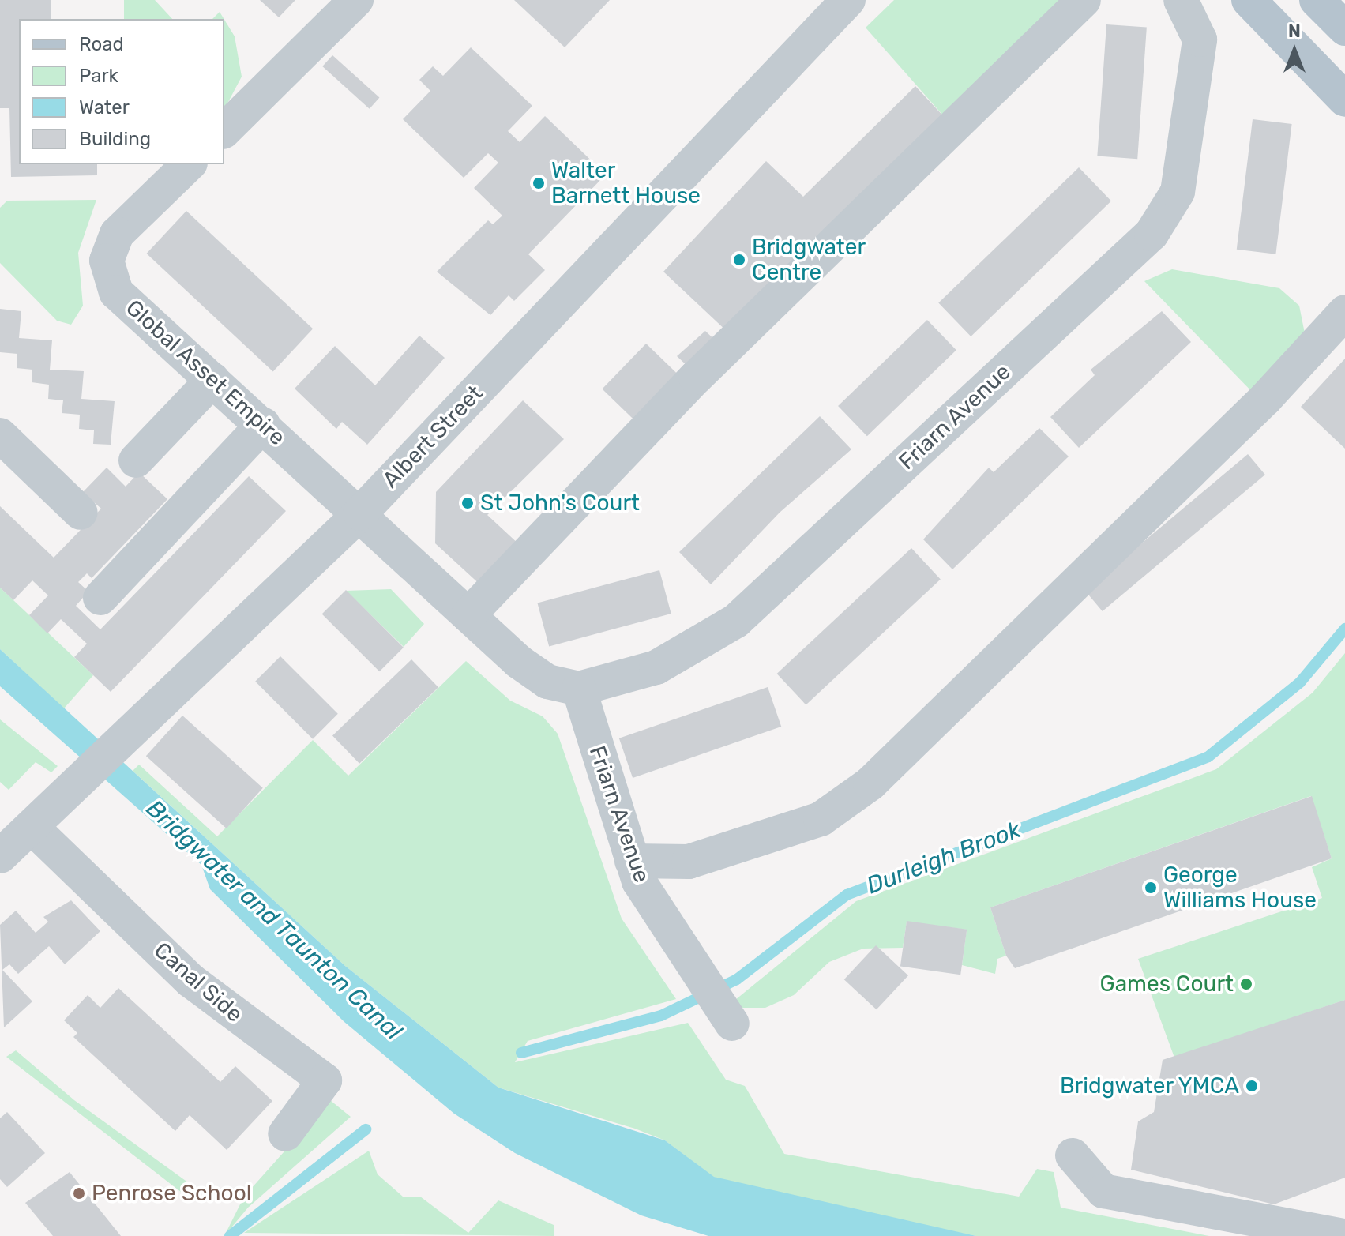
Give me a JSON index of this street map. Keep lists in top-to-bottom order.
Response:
{
  "streets": {
    "street": [
      "Global Asset Empire",
      "Friarn Avenue",
      "Albert Street",
      "Canal Side"
    ]
  },
  "crossings": [
    ["Global Asset Empire", "Friarn Avenue"],
    ["Global Asset Empire", "Albert Street"],
    ["Friarn Avenue", "Albert Street"],
    ["Albert Street", "Canal Side"]
  ],
  "water": ["Durleigh Brook", "Bridgwater and Taunton Canal"],
  "places": [
    "Walter Barnett House",
    "Bridgwater Centre",
    "St John's Court",
    "George Williams House",
    "Games Court",
    "Bridgwater YMCA",
    "Penrose School"
  ],
  "legend": [
    "Road",
    "Park",
    "Water",
    "Building"
  ],
  "north": "top"
}
